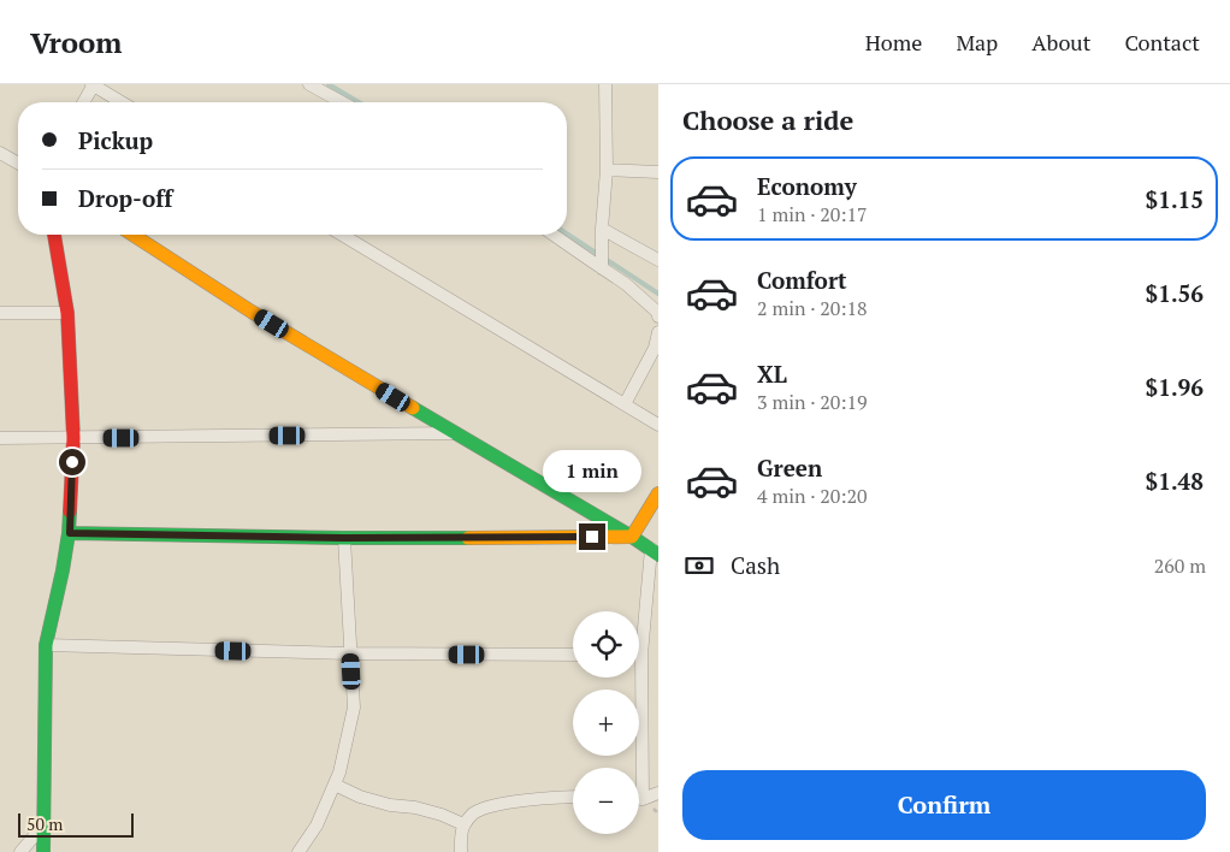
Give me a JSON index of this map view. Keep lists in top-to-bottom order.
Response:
{
  "scale_bar": "50 m",
  "page": {
    "header": "Vroom",
    "nav": [
      "Home",
      "Map",
      "About",
      "Contact"
    ],
    "heading": "Choose a ride",
    "banner": ["Pickup", "Drop-off"],
    "list": [
      {
        "name": "Economy",
        "note": "1 min · 20:17",
        "value": "$1.15"
      },
      {
        "name": "Comfort",
        "note": "2 min · 20:18",
        "value": "$1.56"
      },
      {
        "name": "XL",
        "note": "3 min · 20:19",
        "value": "$1.96"
      },
      {
        "name": "Green",
        "note": "4 min · 20:20",
        "value": "$1.48"
      }
    ],
    "bubble": "1 min",
    "pay": ["Cash", "260 m"],
    "map_buttons": ["+", "−"],
    "buttons": "Confirm",
    "scale": "50 m"
  }
}
